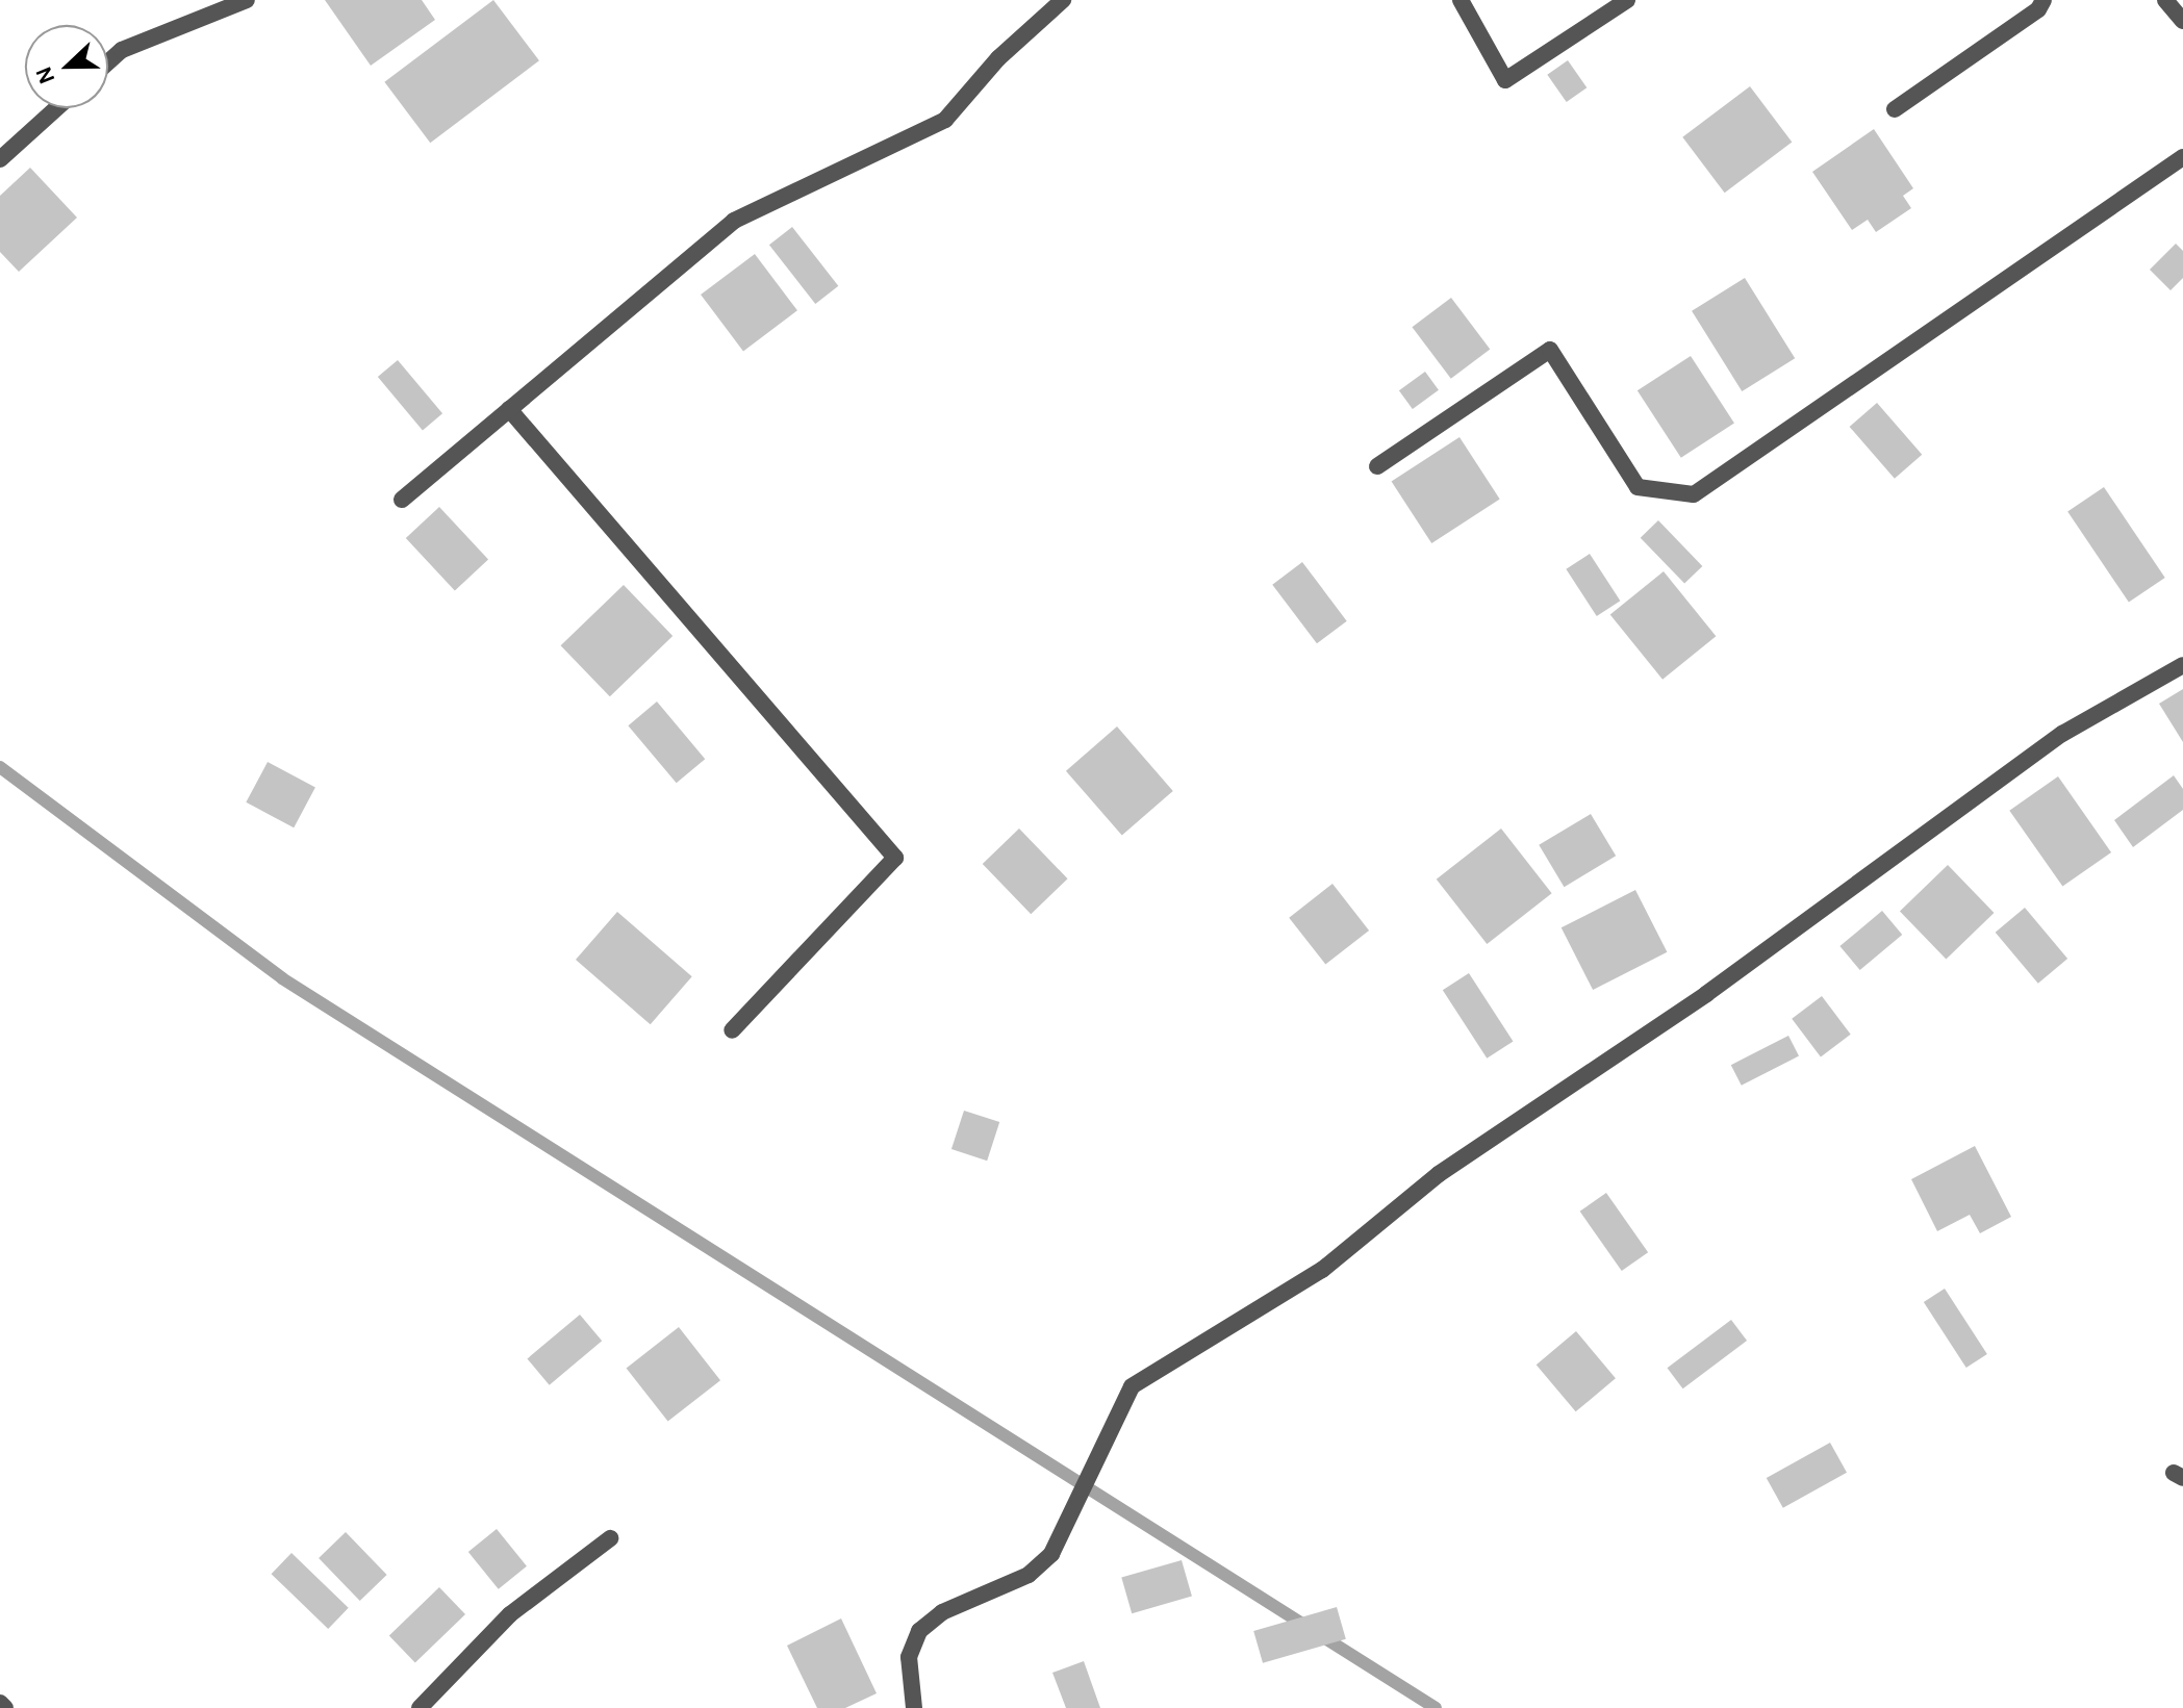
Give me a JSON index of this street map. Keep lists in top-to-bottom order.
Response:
{
  "north": "left"
}
